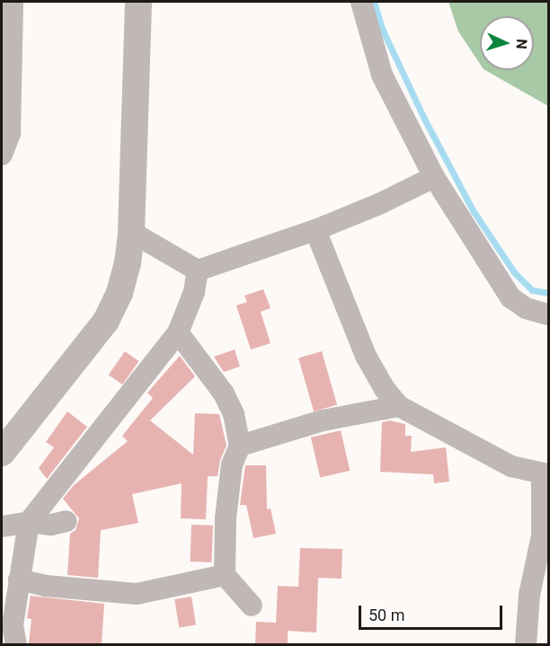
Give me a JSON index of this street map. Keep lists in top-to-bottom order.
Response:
{
  "scale_bar": "50 m",
  "north": "right"
}
